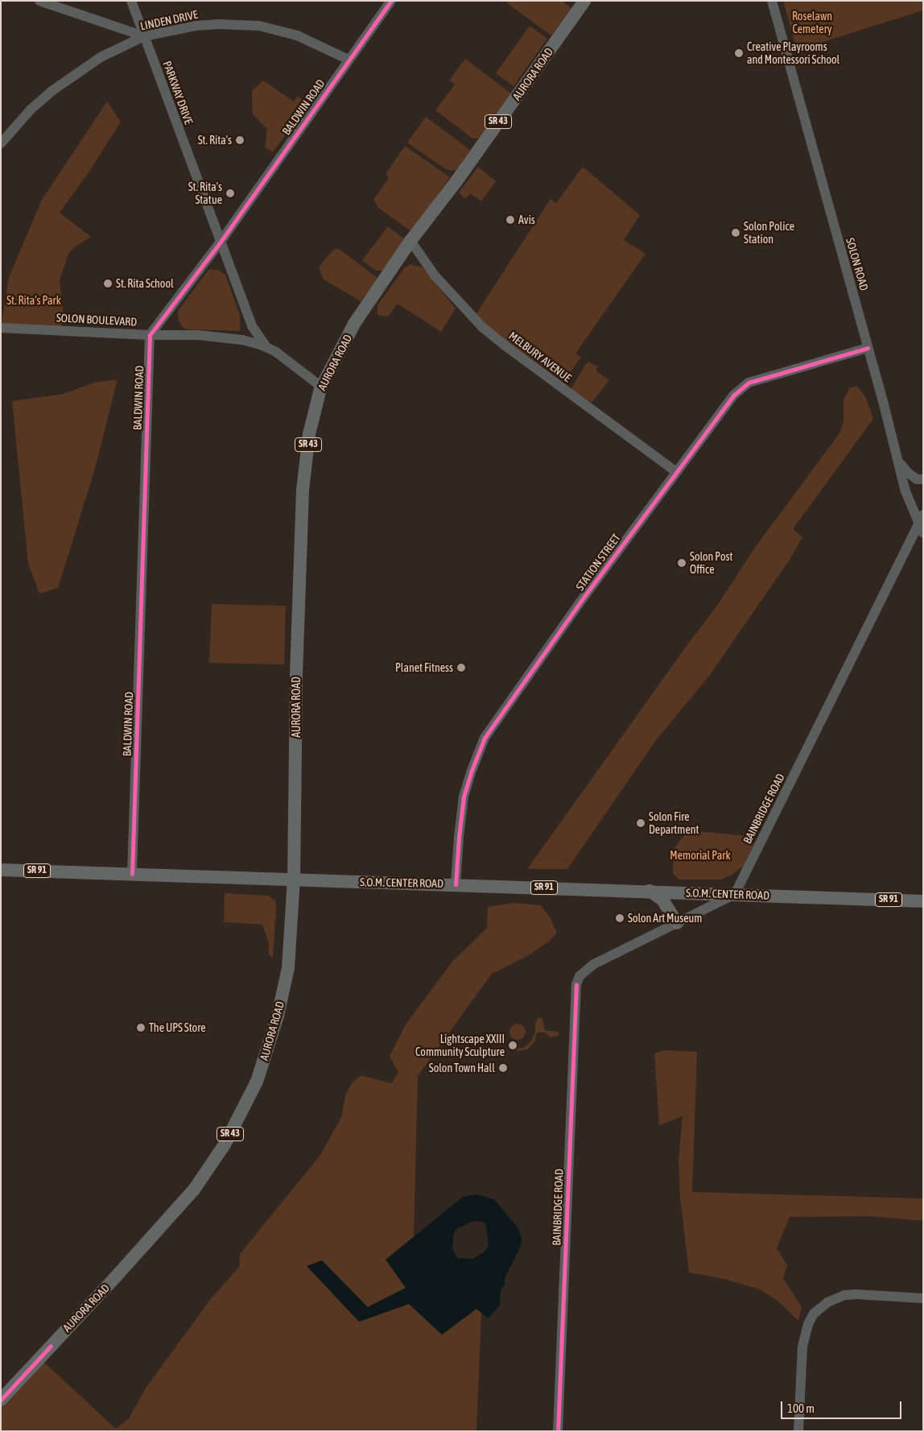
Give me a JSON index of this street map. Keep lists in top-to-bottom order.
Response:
{
  "streets": {
    "main road": [
      "AURORA ROAD",
      "SR 43",
      "SR 91",
      "S.O.M. CENTER ROAD"
    ],
    "street": [
      "LINDEN DRIVE",
      "PARKWAY DRIVE",
      "BALDWIN ROAD",
      "SOLON ROAD",
      "SOLON BOULEVARD",
      "MELBURY AVENUE",
      "STATION STREET",
      "BAINBRIDGE ROAD"
    ]
  },
  "crossings": [
    ["LINDEN DRIVE", "PARKWAY DRIVE"],
    ["LINDEN DRIVE", "BALDWIN ROAD"],
    ["AURORA ROAD", "SOLON BOULEVARD"],
    ["AURORA ROAD", "MELBURY AVENUE"],
    ["AURORA ROAD", "S.O.M. CENTER ROAD"],
    ["PARKWAY DRIVE", "BALDWIN ROAD"],
    ["PARKWAY DRIVE", "SOLON BOULEVARD"],
    ["BALDWIN ROAD", "SOLON BOULEVARD"],
    ["BALDWIN ROAD", "S.O.M. CENTER ROAD"],
    ["SOLON ROAD", "STATION STREET"],
    ["SOLON ROAD", "BAINBRIDGE ROAD"],
    ["MELBURY AVENUE", "STATION STREET"],
    ["STATION STREET", "S.O.M. CENTER ROAD"],
    ["BAINBRIDGE ROAD", "S.O.M. CENTER ROAD"]
  ],
  "parks": ["Roselawn Cemetery", "St. Rita's Park", "Memorial Park"],
  "places": [
    "Creative Playrooms and Montessori School",
    "St. Rita's",
    "St. Rita's Statue",
    "Avis",
    "Solon Police Station",
    "St. Rita School",
    "Solon Post Office",
    "Planet Fitness",
    "Solon Fire Department",
    "Solon Art Museum",
    "The UPS Store",
    "Lightscape XXIII Community Sculpture",
    "Solon Town Hall"
  ],
  "scale_bar": "100 m"
}
